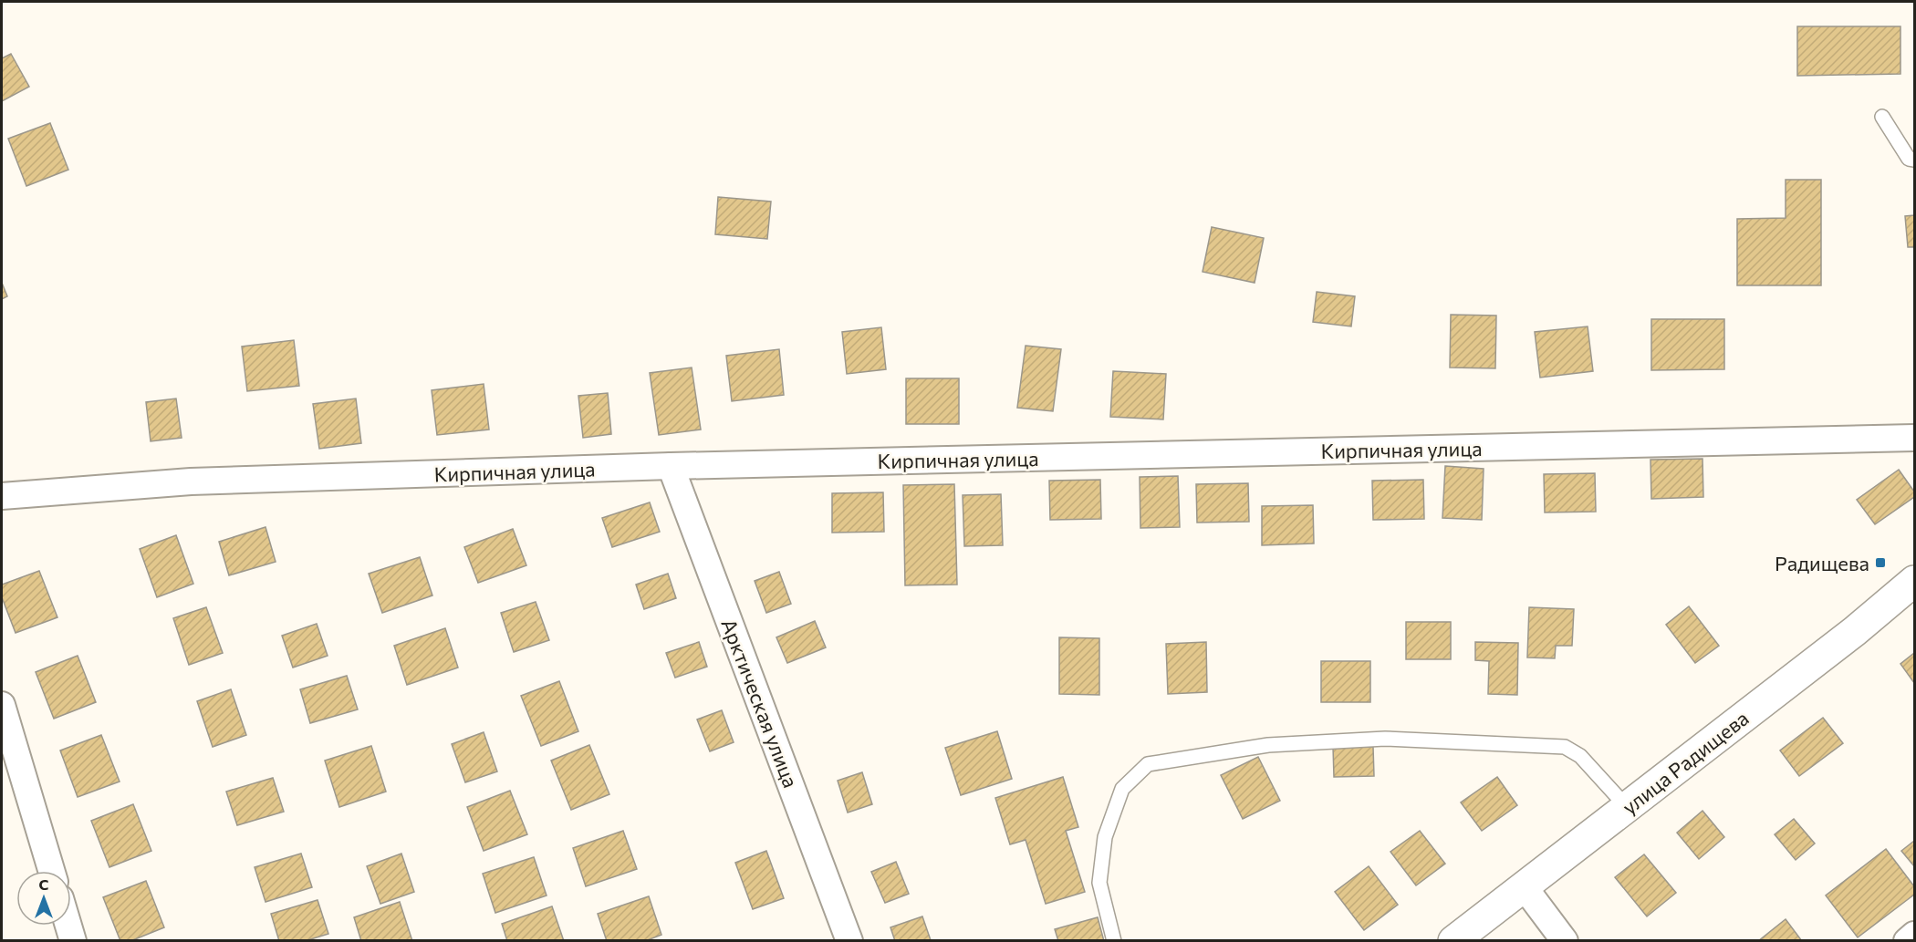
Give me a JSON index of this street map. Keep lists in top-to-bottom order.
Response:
{
  "streets": {
    "street": ["Кирпичная улица", "Арктическая улица", "улица Радищева"]
  },
  "crossings": [
    ["Кирпичная улица", "Арктическая улица"]
  ],
  "places": {
    "transit": ["Радищева"]
  },
  "north": "top"
}
